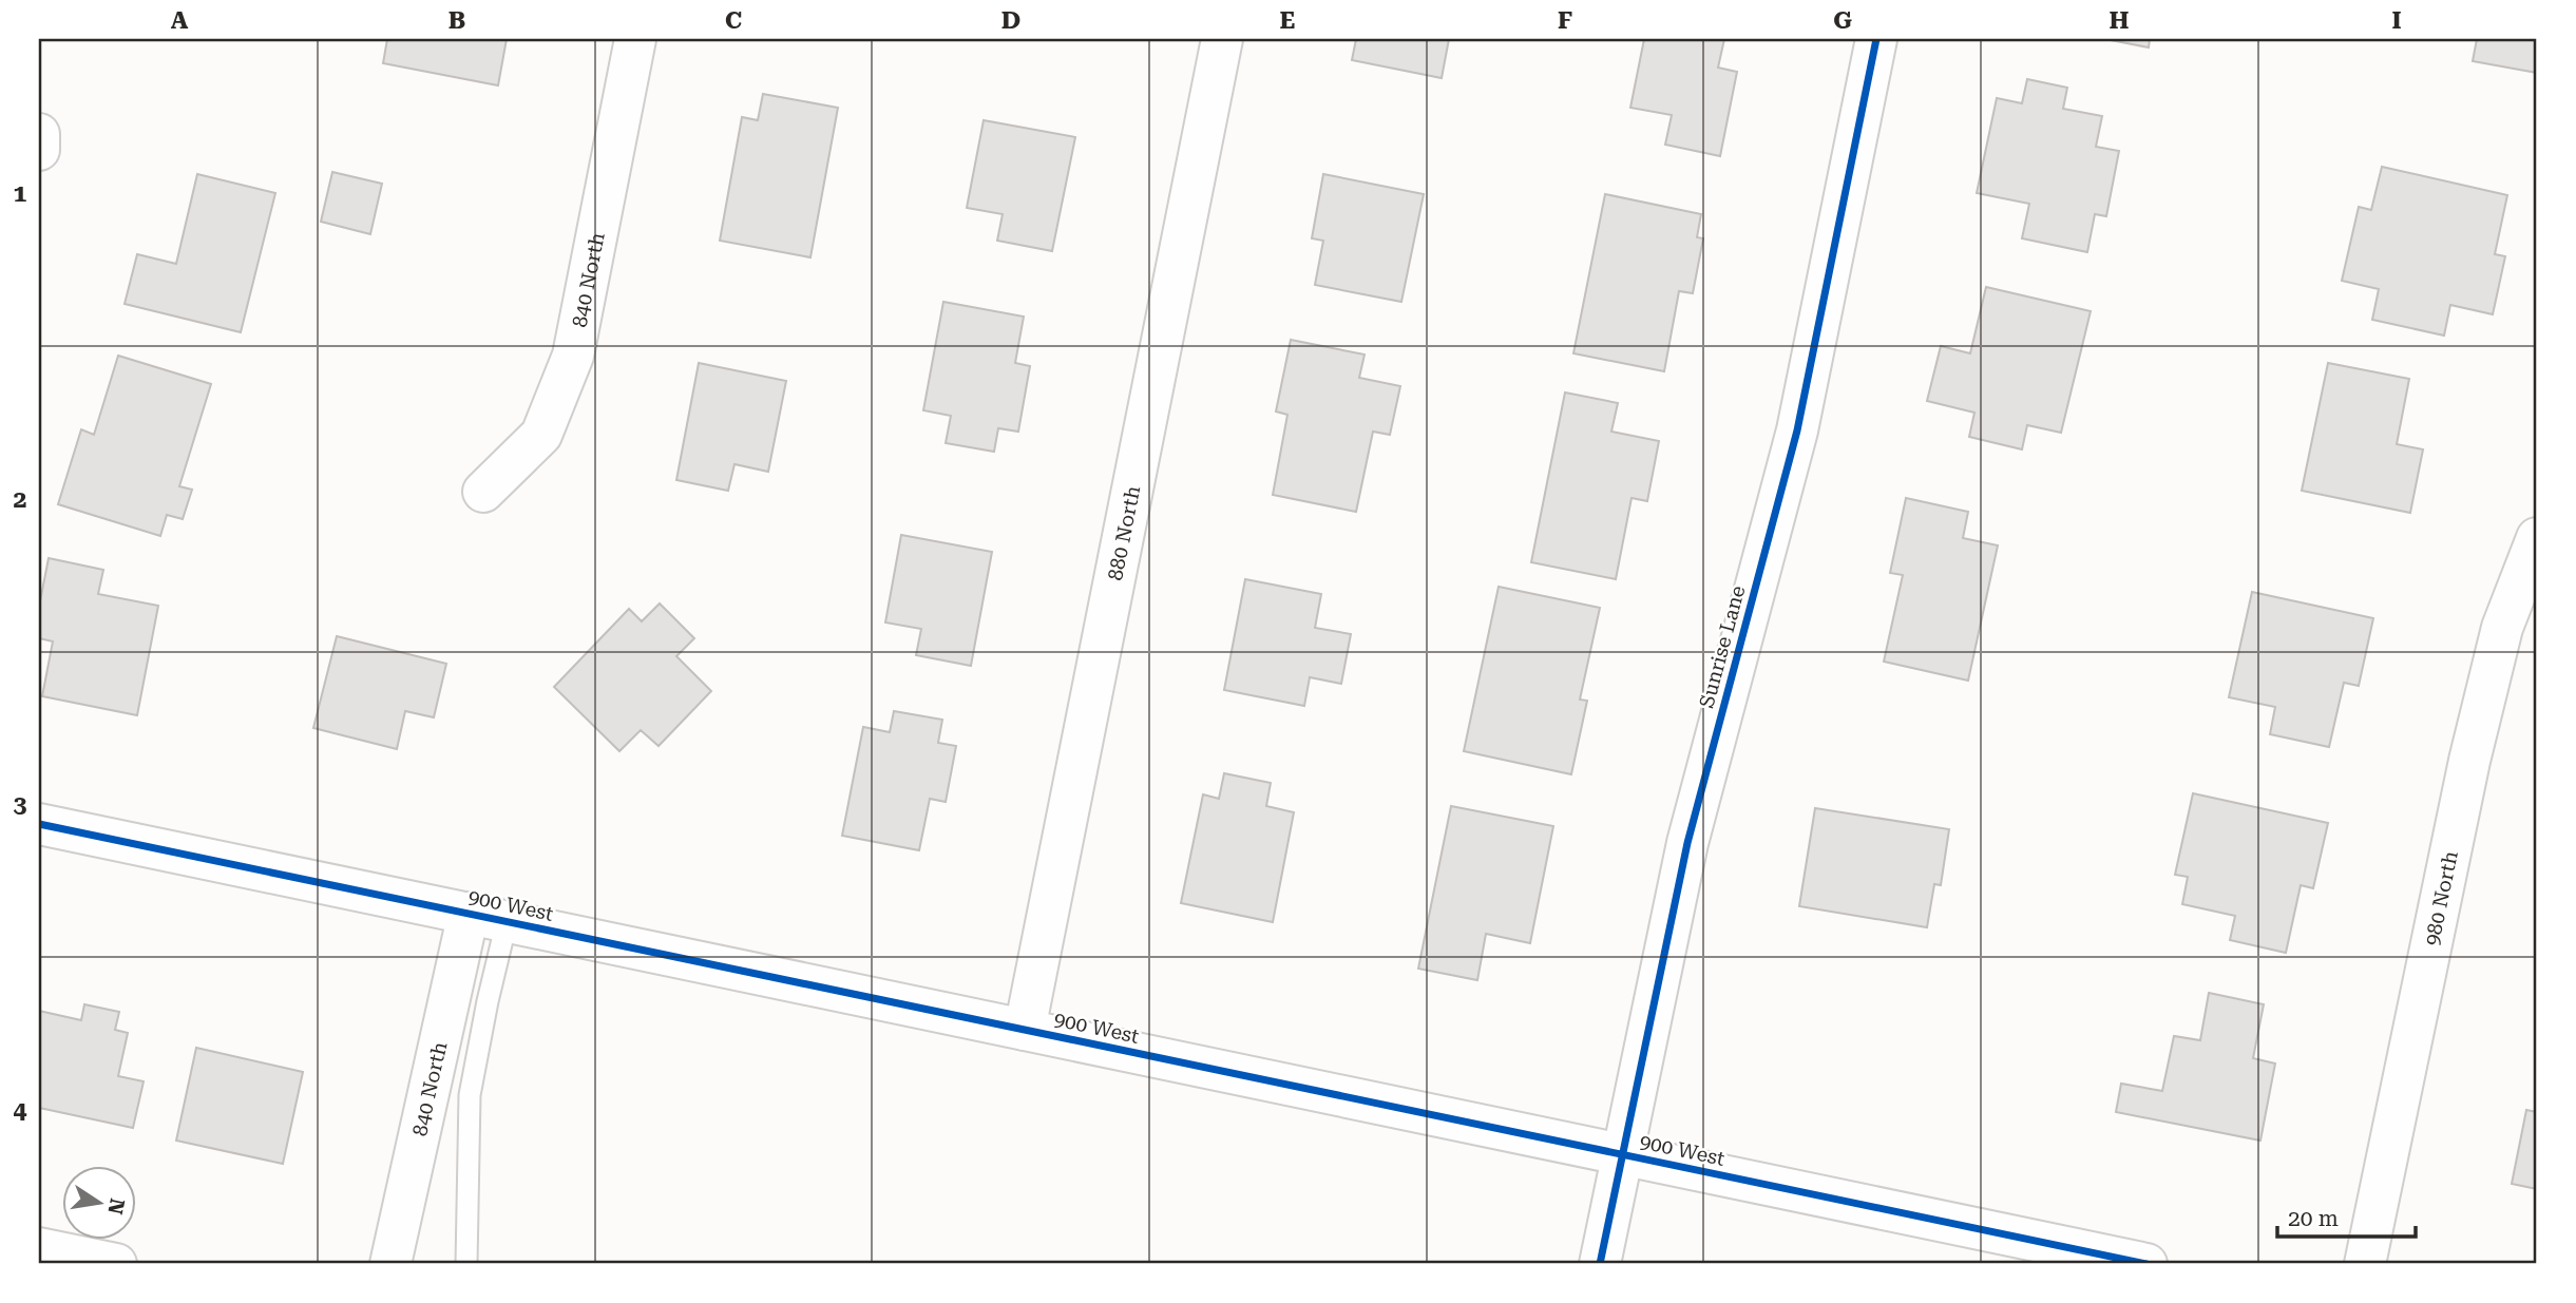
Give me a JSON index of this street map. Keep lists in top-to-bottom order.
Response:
{
  "streets": {
    "street": [
      "840 North",
      "880 North",
      "Sunrise Lane",
      "980 North",
      "900 West"
    ]
  },
  "crossings": [
    ["840 North", "900 West"],
    ["880 North", "900 West"],
    ["Sunrise Lane", "900 West"]
  ],
  "scale_bar": "20 m",
  "north": "right",
  "grid": {
    "columns": [
      "A",
      "B",
      "C",
      "D",
      "E",
      "F",
      "G",
      "H",
      "I"
    ],
    "rows": [
      "1",
      "2",
      "3",
      "4"
    ]
  }
}
